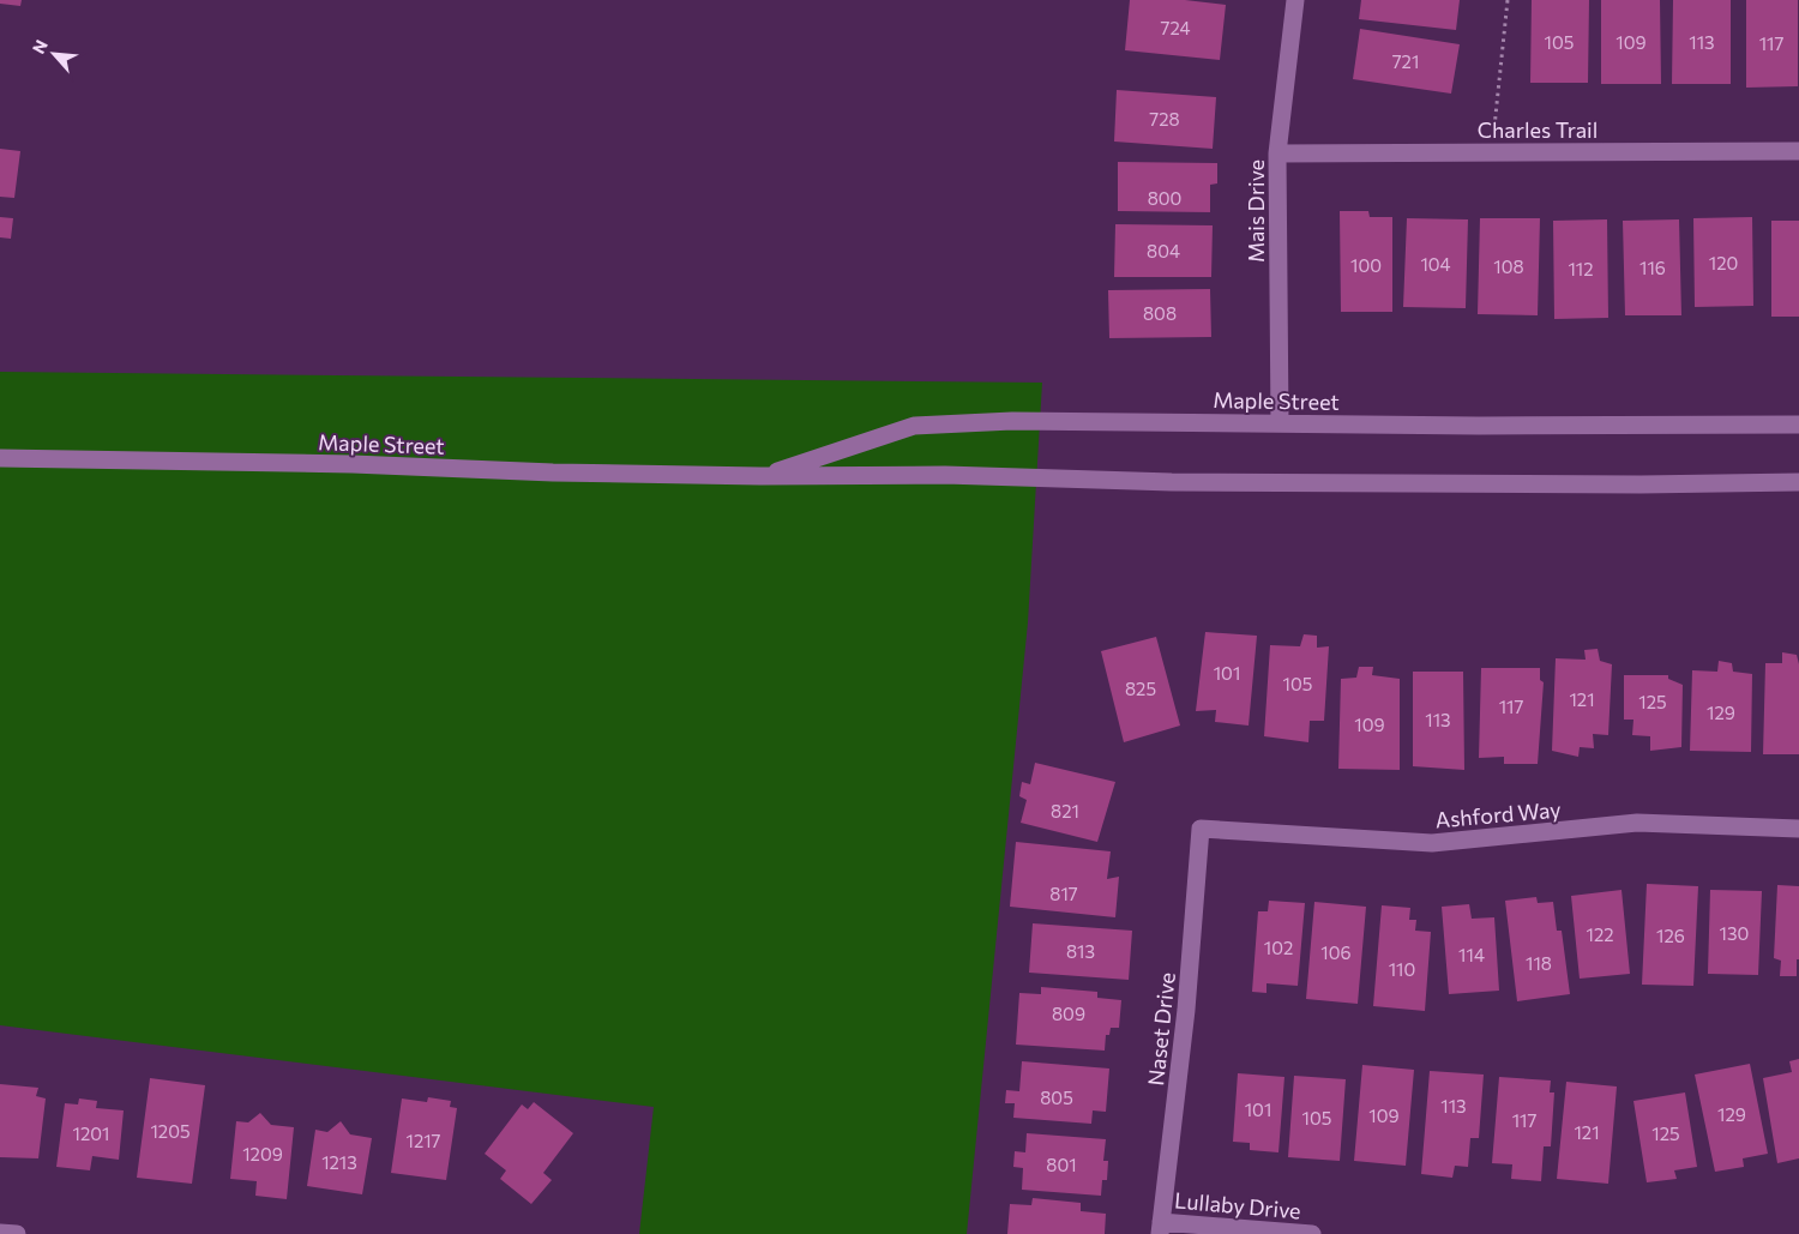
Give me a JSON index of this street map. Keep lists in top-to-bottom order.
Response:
{
  "streets": {
    "street": [
      "Charles Trail",
      "Mais Drive",
      "Maple Street",
      "Ashford Way",
      "Naset Drive",
      "Lullaby Drive"
    ]
  },
  "crossings": [
    ["Charles Trail", "Mais Drive"],
    ["Mais Drive", "Maple Street"],
    ["Ashford Way", "Naset Drive"],
    ["Naset Drive", "Lullaby Drive"]
  ],
  "house_numbers": [
    "724",
    "105",
    "109",
    "113",
    "117",
    "721",
    "728",
    "800",
    "804",
    "120",
    "104",
    "100",
    "108",
    "116",
    "112",
    "808",
    "101",
    "105",
    "825",
    "121",
    "125",
    "117",
    "129",
    "113",
    "109",
    "821",
    "817",
    "130",
    "122",
    "126",
    "102",
    "813",
    "106",
    "114",
    "118",
    "110",
    "809",
    "805",
    "113",
    "101",
    "129",
    "109",
    "105",
    "117",
    "1205",
    "121",
    "1201",
    "125",
    "1217",
    "1209",
    "1213",
    "801"
  ],
  "north": "top left"
}
